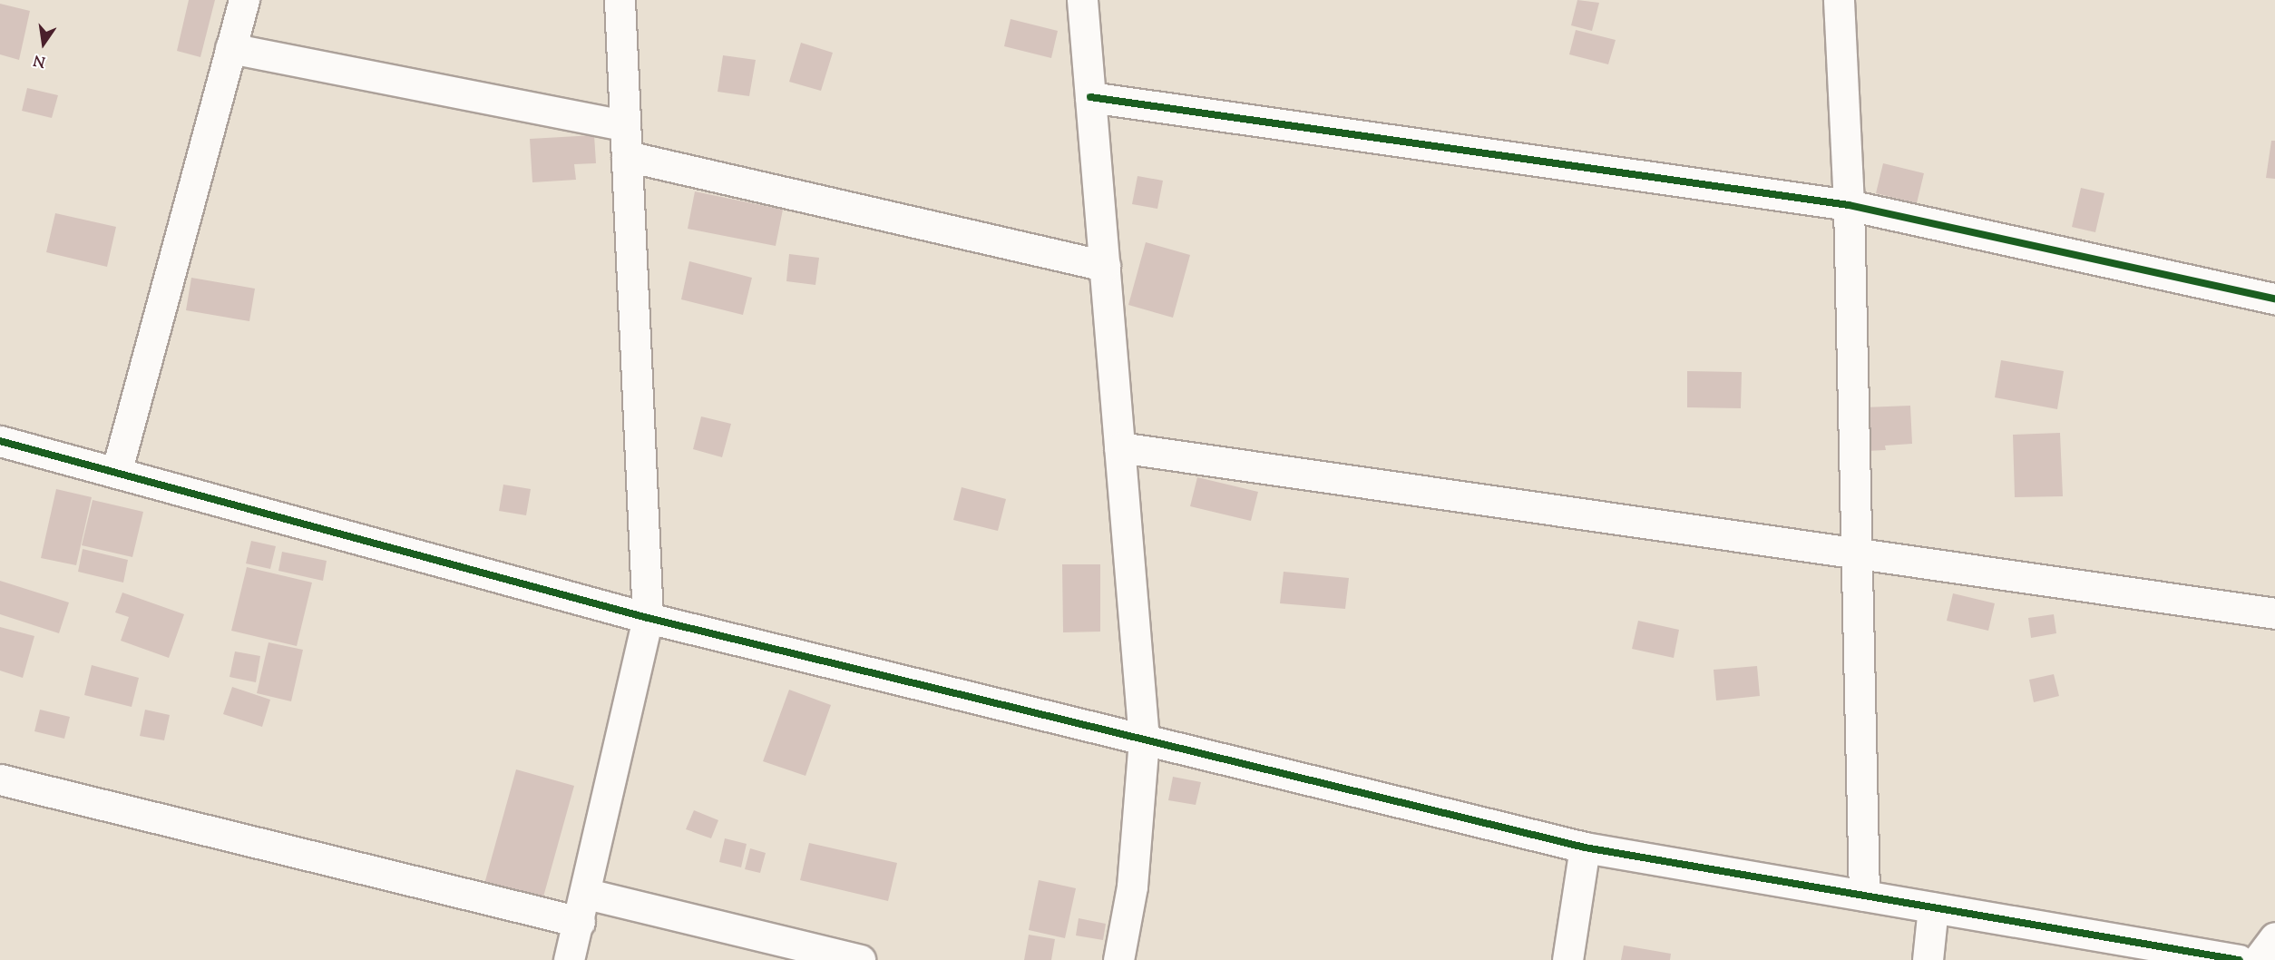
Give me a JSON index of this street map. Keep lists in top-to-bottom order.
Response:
{
  "north": "bottom"
}
